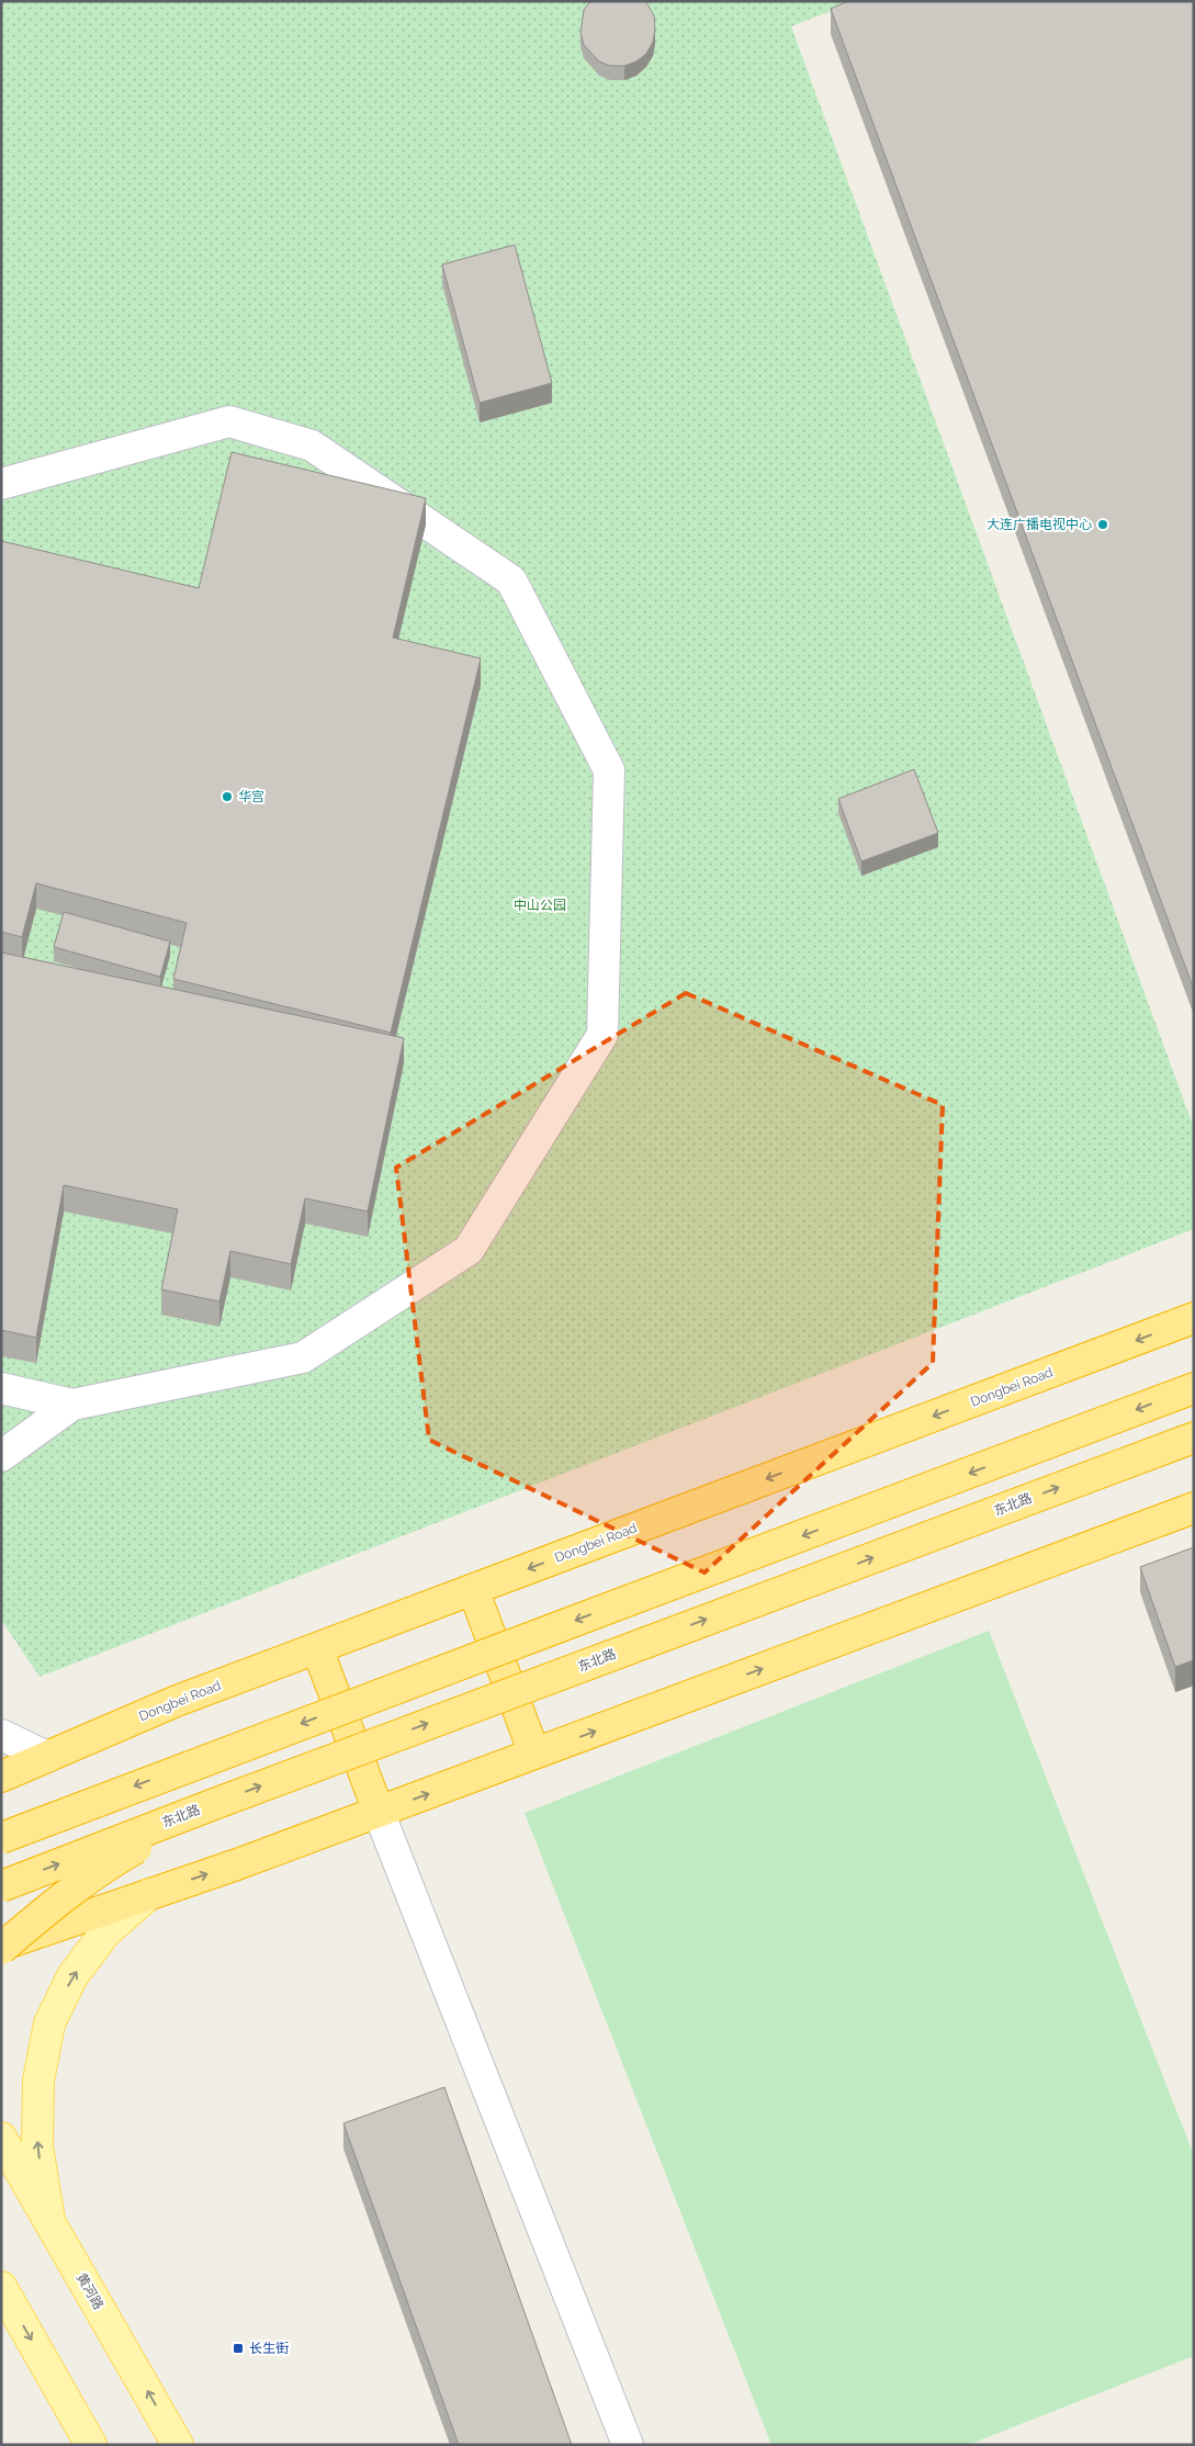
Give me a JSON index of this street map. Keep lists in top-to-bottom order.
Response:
{
  "streets": {
    "highway": ["Dongbei Road", "东北路"],
    "main road": ["黄河路"]
  },
  "parks": ["中山公园"],
  "places": {
    "other": ["大连广播电视中心", "华宫"],
    "transit": ["长生街"]
  }
}
